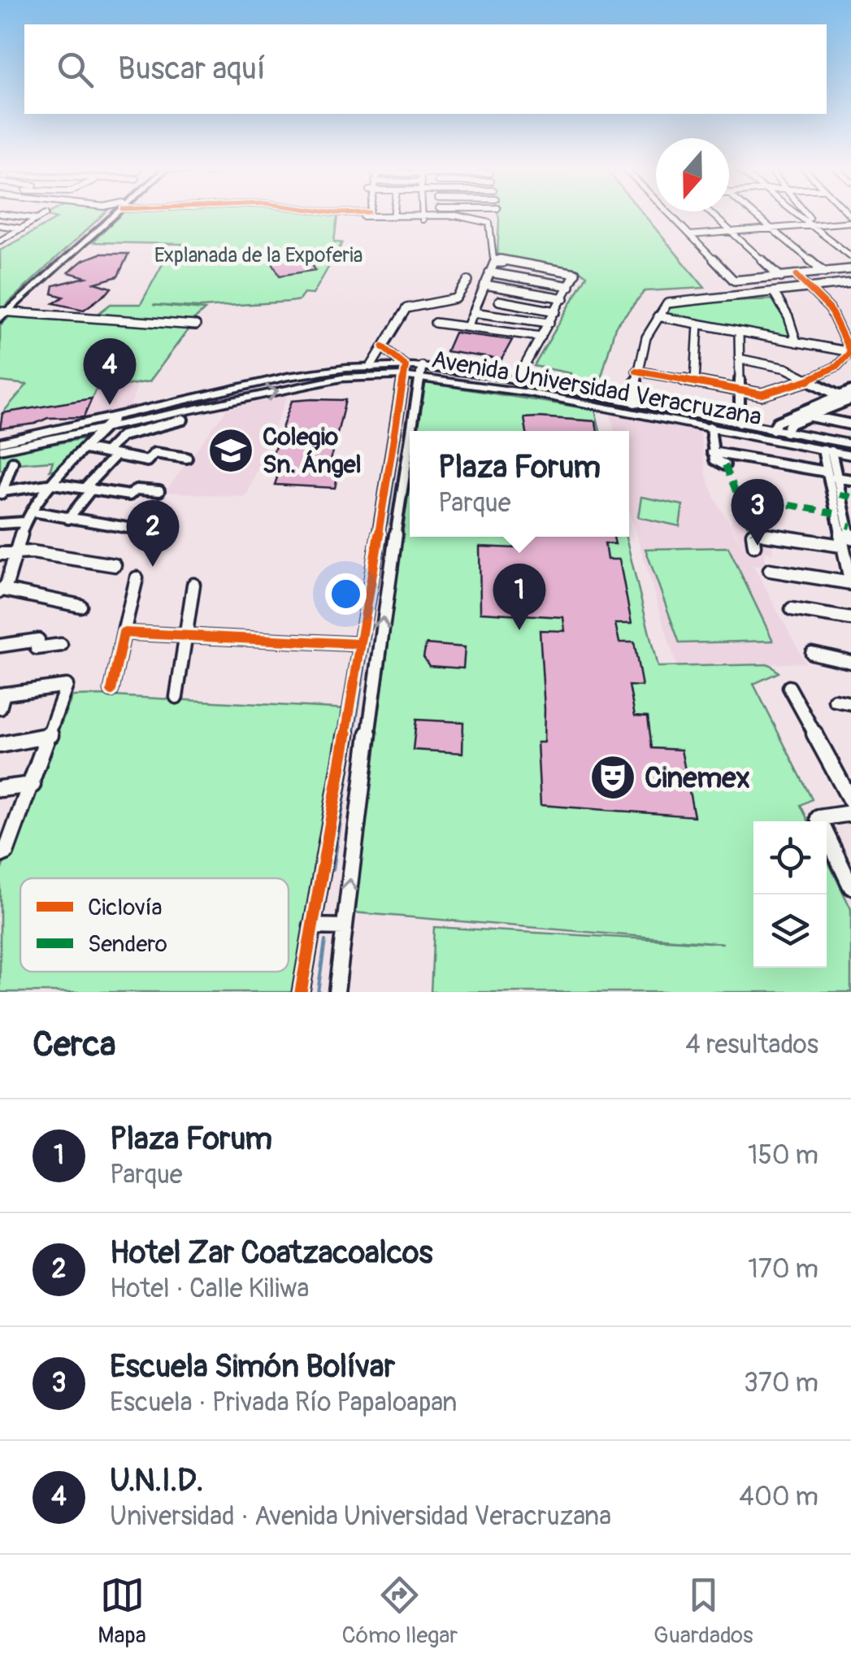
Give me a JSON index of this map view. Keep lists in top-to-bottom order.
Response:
{
  "streets": {
    "main road": ["Avenida Universidad Veracruzana"]
  },
  "parks": ["Explanada de la Expoferia"],
  "places": {
    "school or university": ["Colegio Sn. Ángel"],
    "theatre": ["Cinemex"]
  },
  "legend": ["Ciclovía", "Sendero"],
  "north": "bottom",
  "page": {
    "search": "Buscar aquí",
    "pins": [
      "4",
      "3",
      "2",
      "1"
    ],
    "popup": ["Plaza Forum", "Parque"],
    "heading": ["Cerca", "4 resultados"],
    "list": [
      {
        "mark": "1",
        "name": "Plaza Forum",
        "note": "Parque",
        "value": "150 m"
      },
      {
        "mark": "2",
        "name": "Hotel Zar Coatzacoalcos",
        "note": "Hotel · Calle Kiliwa",
        "value": "170 m"
      },
      {
        "mark": "3",
        "name": "Escuela Simón Bolívar",
        "note": "Escuela · Privada Río Papaloapan",
        "value": "370 m"
      },
      {
        "mark": "4",
        "name": "U.N.I.D.",
        "note": "Universidad · Avenida Universidad Veracruzana",
        "value": "400 m"
      }
    ],
    "nav": ["Mapa", "Cómo llegar", "Guardados"]
  }
}
